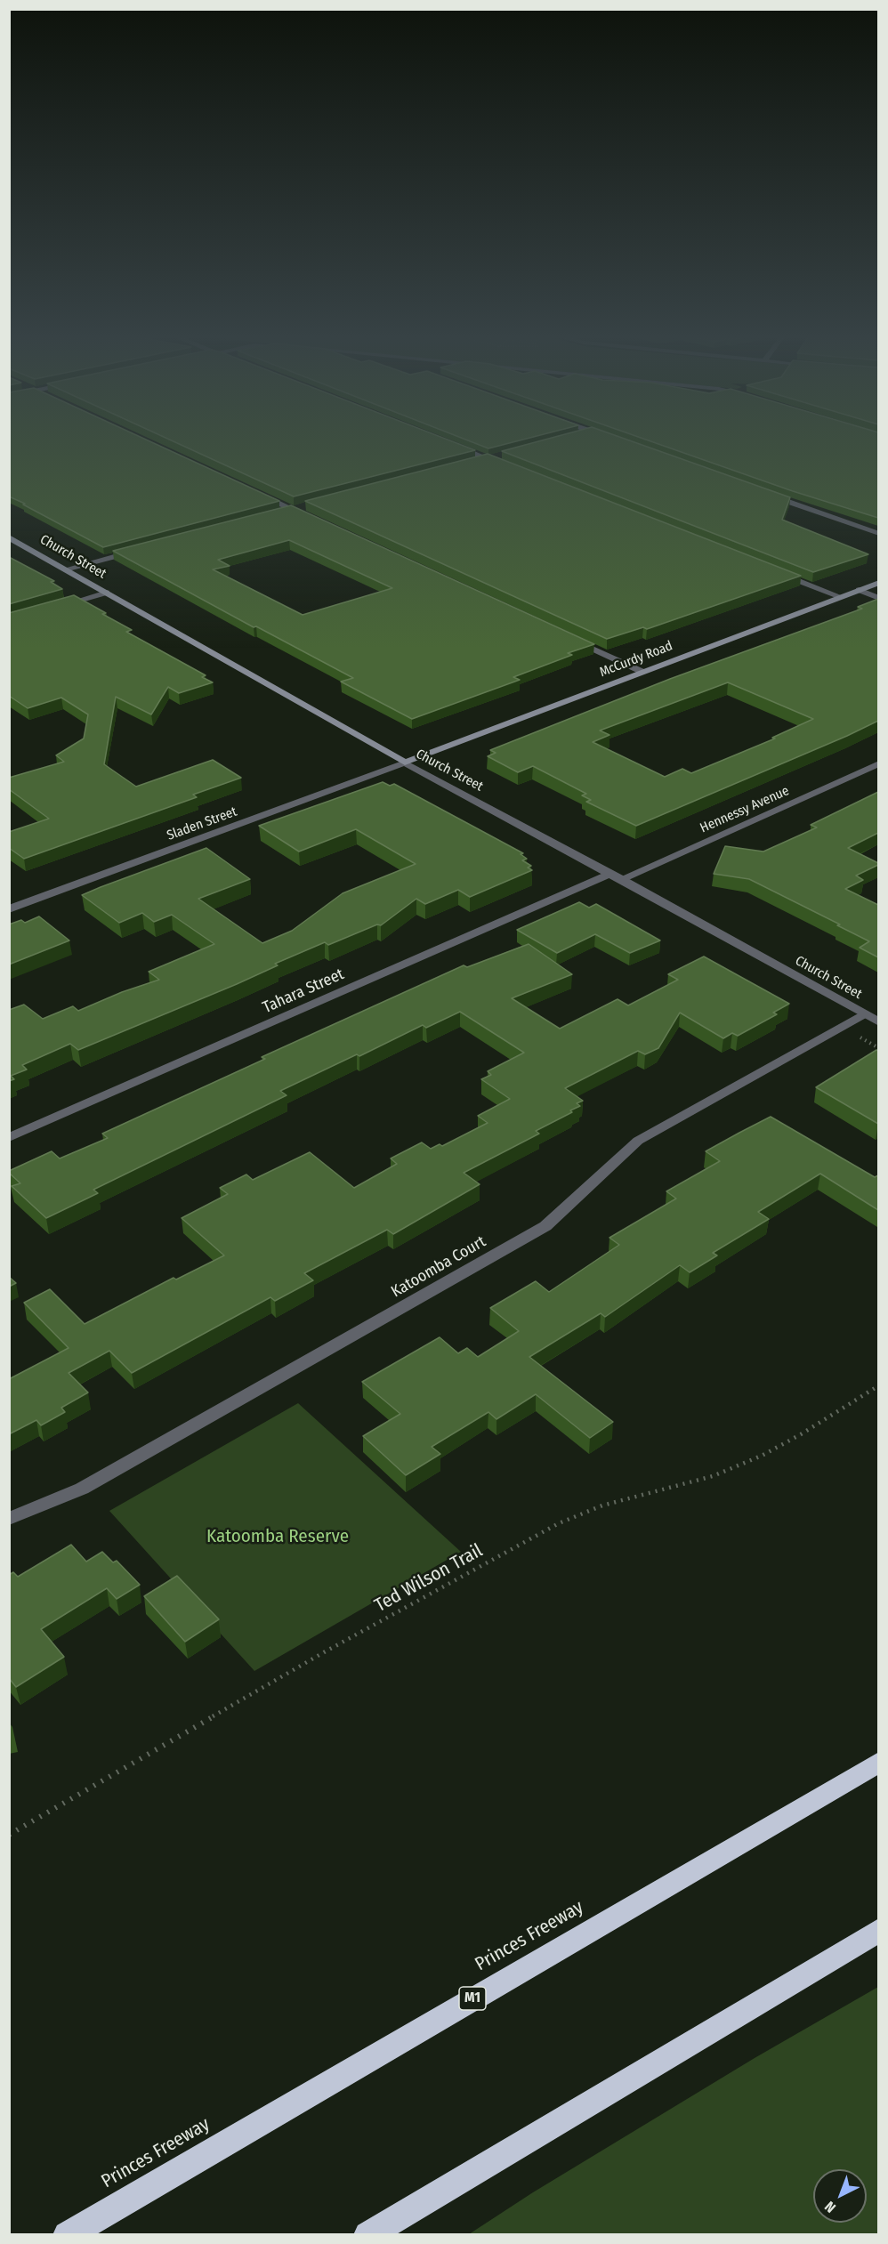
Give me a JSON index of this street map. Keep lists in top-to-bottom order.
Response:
{
  "streets": {
    "highway": ["Princes Freeway", "M1"],
    "main road": ["Church Street", "McCurdy Road"],
    "street": [
      "Hennessy Avenue",
      "Sladen Street",
      "Tahara Street",
      "Katoomba Court"
    ],
    "path": ["Ted Wilson Trail"]
  },
  "crossings": [
    ["Church Street", "McCurdy Road"],
    ["Church Street", "Hennessy Avenue"],
    ["Church Street", "Sladen Street"],
    ["Church Street", "Tahara Street"],
    ["Church Street", "Katoomba Court"],
    ["McCurdy Road", "Sladen Street"],
    ["Hennessy Avenue", "Tahara Street"]
  ],
  "parks": ["Katoomba Reserve"],
  "north": "bottom left"
}
